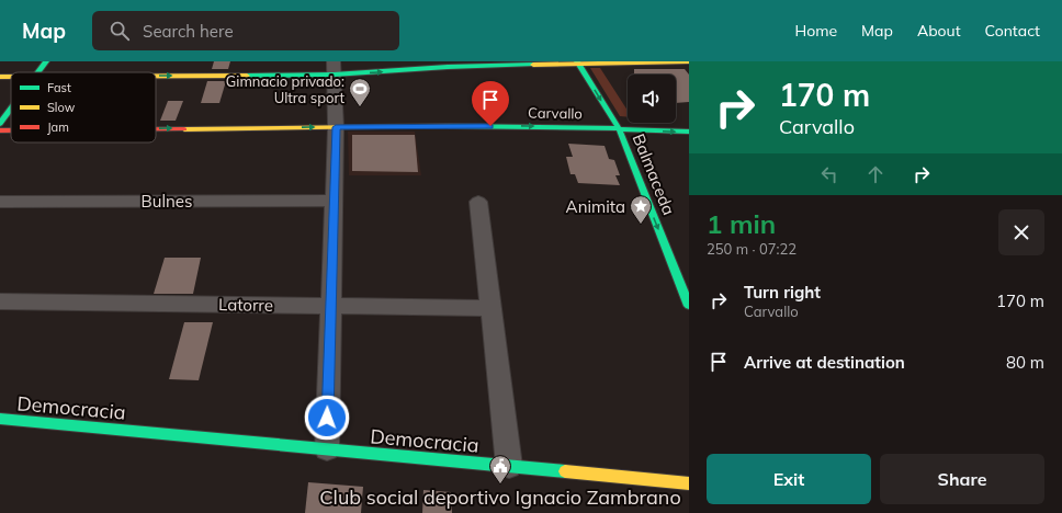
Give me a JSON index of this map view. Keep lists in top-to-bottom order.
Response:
{
  "streets": {
    "main road": ["Carvallo", "Balmaceda", "Democracia"],
    "street": ["Bulnes", "Latorre"]
  },
  "crossings": [
    ["Carvallo", "Balmaceda"]
  ],
  "one_way": ["Balmaceda"],
  "places": {
    "sports": ["Gimnacio privado: Ultra sport"],
    "place": ["Animita"],
    "public building": ["Club social deportivo Ignacio Zambrano"]
  },
  "legend": ["Fast", "Slow", "Jam"],
  "page": {
    "header": "Map",
    "search": "Search here",
    "nav": [
      "Home",
      "Map",
      "About",
      "Contact"
    ],
    "turn": ["170 m", "Carvallo"],
    "heading": ["1 min", "250 m · 07:22"],
    "list": [
      {
        "name": "Turn right",
        "note": "Carvallo",
        "value": "170 m"
      },
      {
        "name": "Arrive at destination",
        "value": "80 m"
      }
    ],
    "buttons": ["Exit", "Share"]
  }
}
